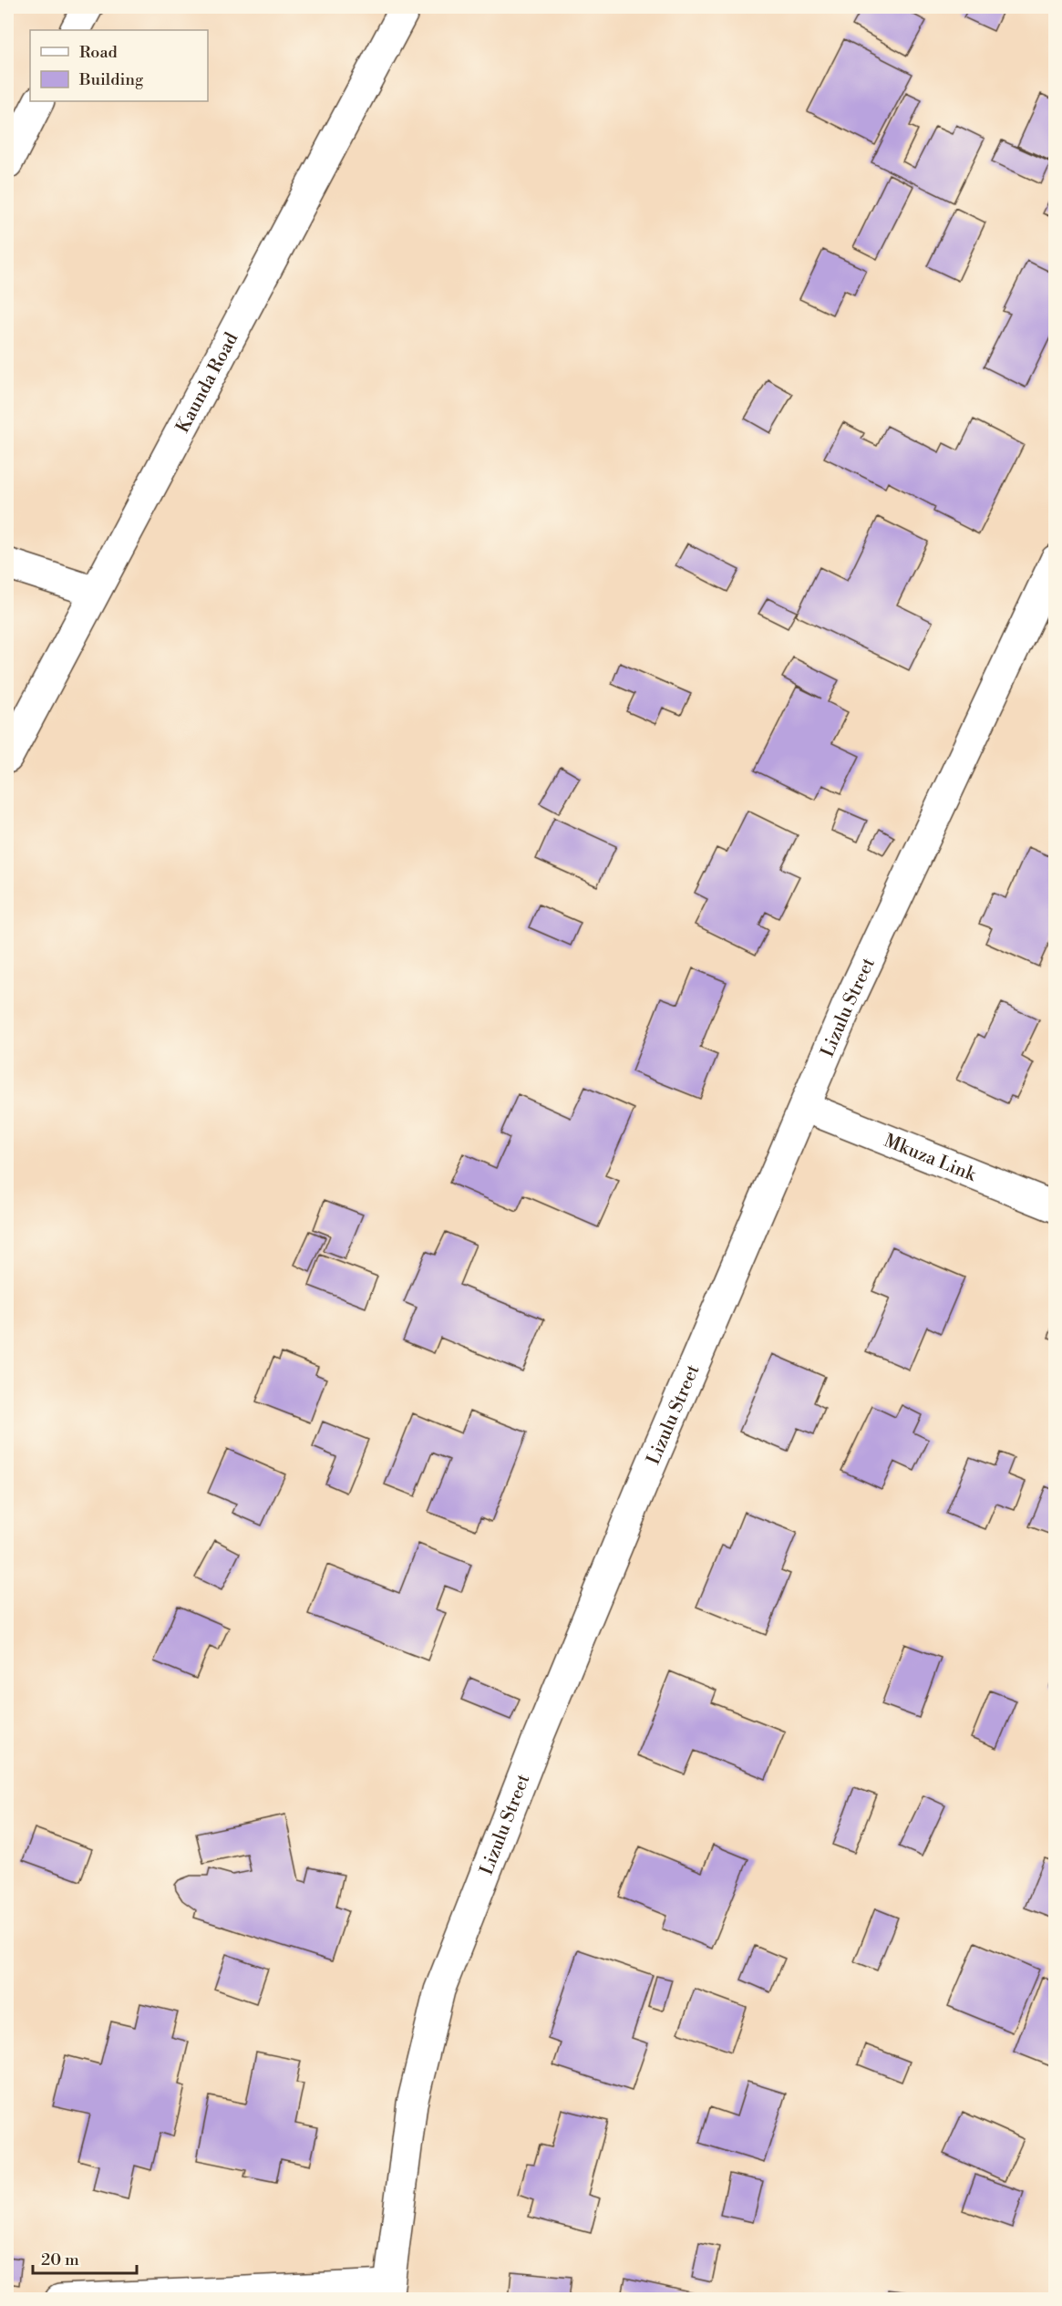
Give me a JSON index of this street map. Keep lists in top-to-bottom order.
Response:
{
  "streets": {
    "street": ["Kaunda Road", "Lizulu Street", "Mkuza Link"]
  },
  "crossings": [
    ["Lizulu Street", "Mkuza Link"]
  ],
  "legend": ["Road", "Building"],
  "scale_bar": "20 m"
}
